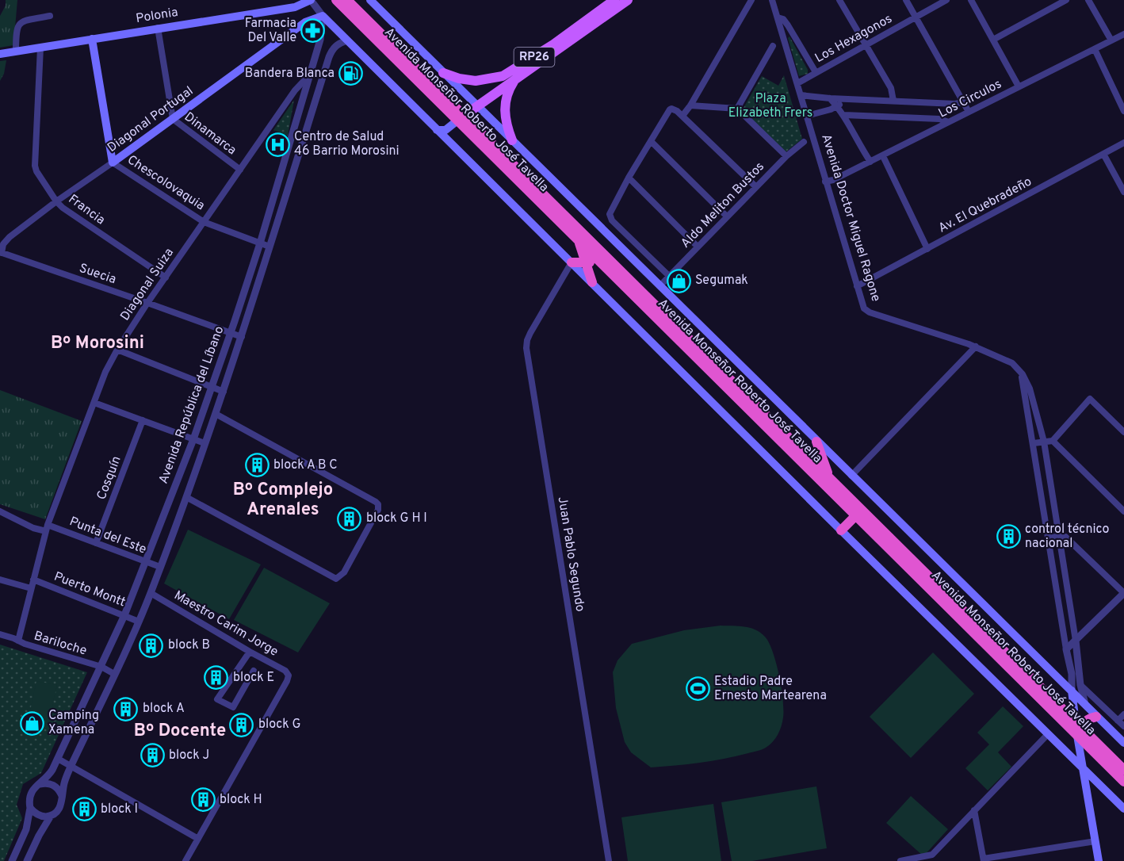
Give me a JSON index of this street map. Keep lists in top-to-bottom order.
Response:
{
  "streets": {
    "highway": ["Avenida Monseñor Roberto José Tavella"],
    "main road": [
      "Polonia",
      "RP26",
      "Diagonal Portugal",
      "Chescolovaquia"
    ],
    "street": [
      "Los Hexagonos",
      "Los Circulos",
      "Dinamarca",
      "Aldo Meliton Bustos",
      "Av. El Quebradeño",
      "Francia",
      "Avenida Doctor Miguel Ragone",
      "Suecia",
      "Diagonal Suiza",
      "Avenida República del Líbano",
      "Cosquín",
      "Punta del Este",
      "Juan Pablo Segundo",
      "Puerto Montt",
      "Maestro Carim Jorge",
      "Bariloche"
    ]
  },
  "crossings": [
    ["Polonia", "Dinamarca"],
    ["Polonia", "Chescolovaquia"],
    ["Polonia", "Francia"],
    ["Los Hexagonos", "Avenida Doctor Miguel Ragone"],
    ["RP26", "Avenida Monseñor Roberto José Tavella"],
    ["Los Circulos", "Avenida Doctor Miguel Ragone"],
    ["Diagonal Portugal", "Dinamarca"],
    ["Diagonal Portugal", "Chescolovaquia"],
    ["Diagonal Portugal", "Francia"],
    ["Diagonal Portugal", "Suecia"],
    ["Diagonal Portugal", "Avenida República del Líbano"],
    ["Dinamarca", "Diagonal Suiza"],
    ["Chescolovaquia", "Diagonal Suiza"],
    ["Chescolovaquia", "Avenida República del Líbano"],
    ["Av. El Quebradeño", "Avenida Doctor Miguel Ragone"],
    ["Francia", "Diagonal Suiza"],
    ["Suecia", "Diagonal Suiza"],
    ["Suecia", "Avenida República del Líbano"],
    ["Diagonal Suiza", "Avenida República del Líbano"],
    ["Diagonal Suiza", "Punta del Este"],
    ["Diagonal Suiza", "Puerto Montt"],
    ["Diagonal Suiza", "Bariloche"],
    ["Avenida República del Líbano", "Punta del Este"],
    ["Avenida República del Líbano", "Puerto Montt"],
    ["Avenida República del Líbano", "Maestro Carim Jorge"],
    ["Avenida República del Líbano", "Bariloche"],
    ["Cosquín", "Punta del Este"]
  ],
  "districts": ["Bº Morosini", "Bº Complejo Arenales", "Bº Docente"],
  "parks": ["Plaza Elizabeth Frers"],
  "places": {
    "pharmacy": ["Farmacia Del Valle"],
    "fuel station": ["Bandera Blanca"],
    "hospital": ["Centro de Salud 46 Barrio Morosini"],
    "shop": ["Segumak", "Camping Xamena"],
    "building": [
      "block A B C",
      "block G H I",
      "control técnico nacional",
      "block B",
      "block E",
      "block A",
      "block G",
      "block J",
      "block H",
      "block I"
    ],
    "sports": ["Estadio Padre Ernesto Martearena"]
  }
}
